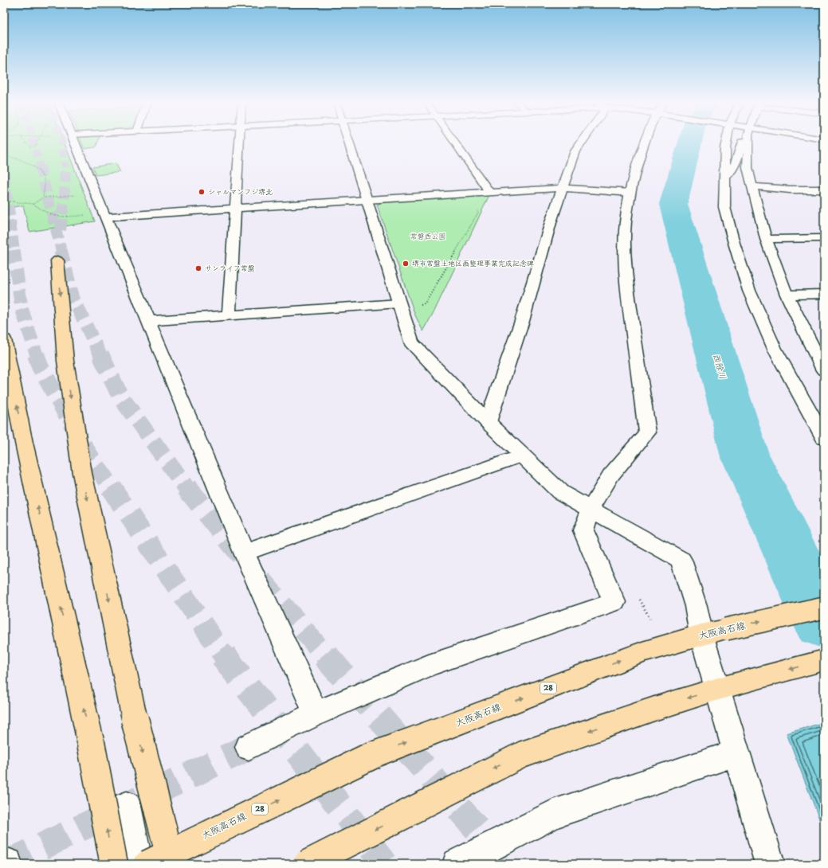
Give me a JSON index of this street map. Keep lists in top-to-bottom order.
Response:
{
  "streets": {
    "main road": ["大阪高石線", "28"]
  },
  "water": ["西除川"],
  "parks": ["常磐西公園"],
  "places": ["シャルマンフジ堺北", "堺市常盤土地区画整理事業完成記念碑", "サンライフ常盤"]
}
